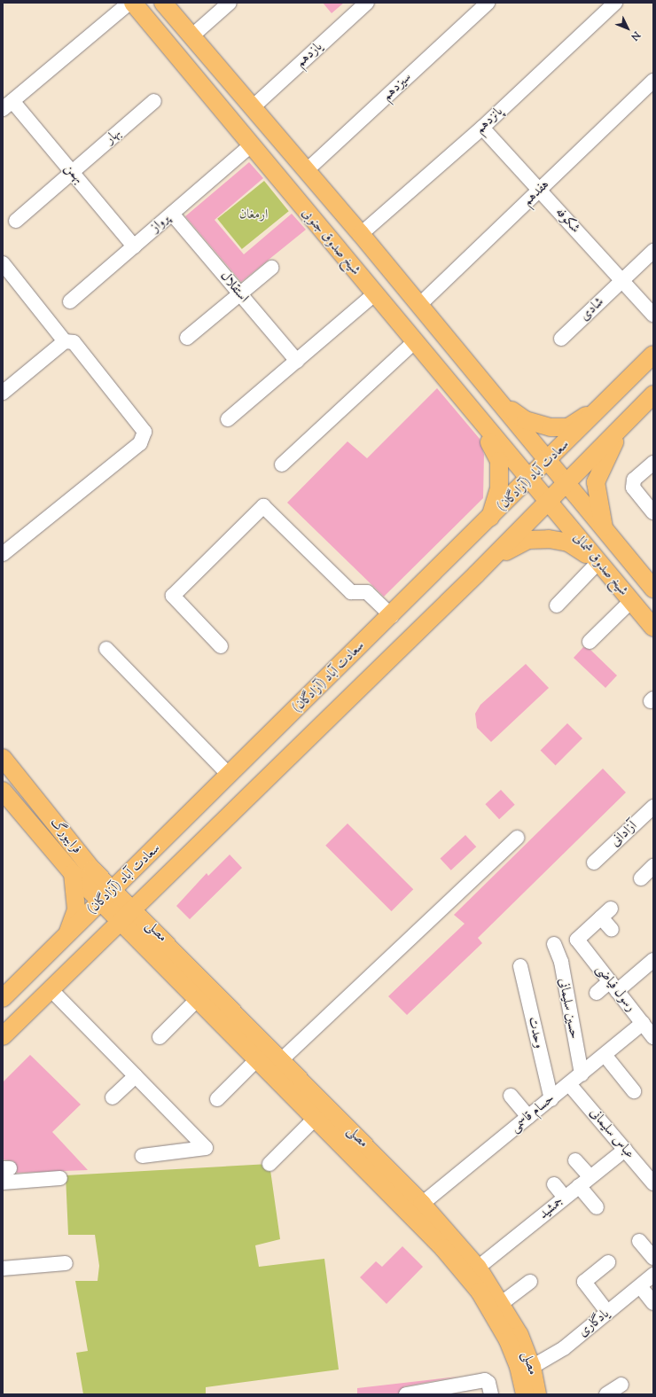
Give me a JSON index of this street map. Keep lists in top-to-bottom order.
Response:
{
  "streets": {
    "main road": [
      "شیخ صدوق جنوبی",
      "سعادت آباد (آزادگان)",
      "شیخ صدوق شمالی",
      "فرایبورگ",
      "مصلی"
    ],
    "street": [
      "یازدهم",
      "سیزدهم",
      "پانزدهم",
      "بهار",
      "بهمن",
      "هفدهم",
      "شکوفه",
      "پرواز",
      "استقلال",
      "شادی",
      "آزادانی",
      "رسول فیاضی",
      "حسین سلیمانی",
      "وحدت",
      "حسام قاسمی",
      "عباس سلیمانی",
      "جمشید",
      "یادگاری"
    ]
  },
  "crossings": [
    ["یازدهم", "شیخ صدوق جنوبی"],
    ["سیزدهم", "شیخ صدوق جنوبی"],
    ["پانزدهم", "شکوفه"],
    ["پانزدهم", "شیخ صدوق جنوبی"],
    ["بهار", "بهمن"],
    ["بهمن", "پرواز"],
    ["هفدهم", "شکوفه"],
    ["هفدهم", "شیخ صدوق جنوبی"],
    ["شکوفه", "شادی"],
    ["پرواز", "شیخ صدوق جنوبی"],
    ["پرواز", "استقلال"],
    ["شیخ صدوق جنوبی", "سعادت آباد (آزادگان)"],
    ["شیخ صدوق جنوبی", "شیخ صدوق شمالی"],
    ["سعادت آباد (آزادگان)", "شیخ صدوق شمالی"],
    ["سعادت آباد (آزادگان)", "فرایبورگ"],
    ["سعادت آباد (آزادگان)", "مصلی"],
    ["فرایبورگ", "مصلی"],
    ["مصلی", "حسام قاسمی"],
    ["مصلی", "جمشید"],
    ["مصلی", "یادگاری"],
    ["رسول فیاضی", "حسام قاسمی"],
    ["حسین سلیمانی", "حسام قاسمی"],
    ["وحدت", "حسام قاسمی"],
    ["حسام قاسمی", "عباس سلیمانی"],
    ["عباس سلیمانی", "جمشید"]
  ],
  "parks": ["ارمغان"],
  "north": "bottom right"
}
